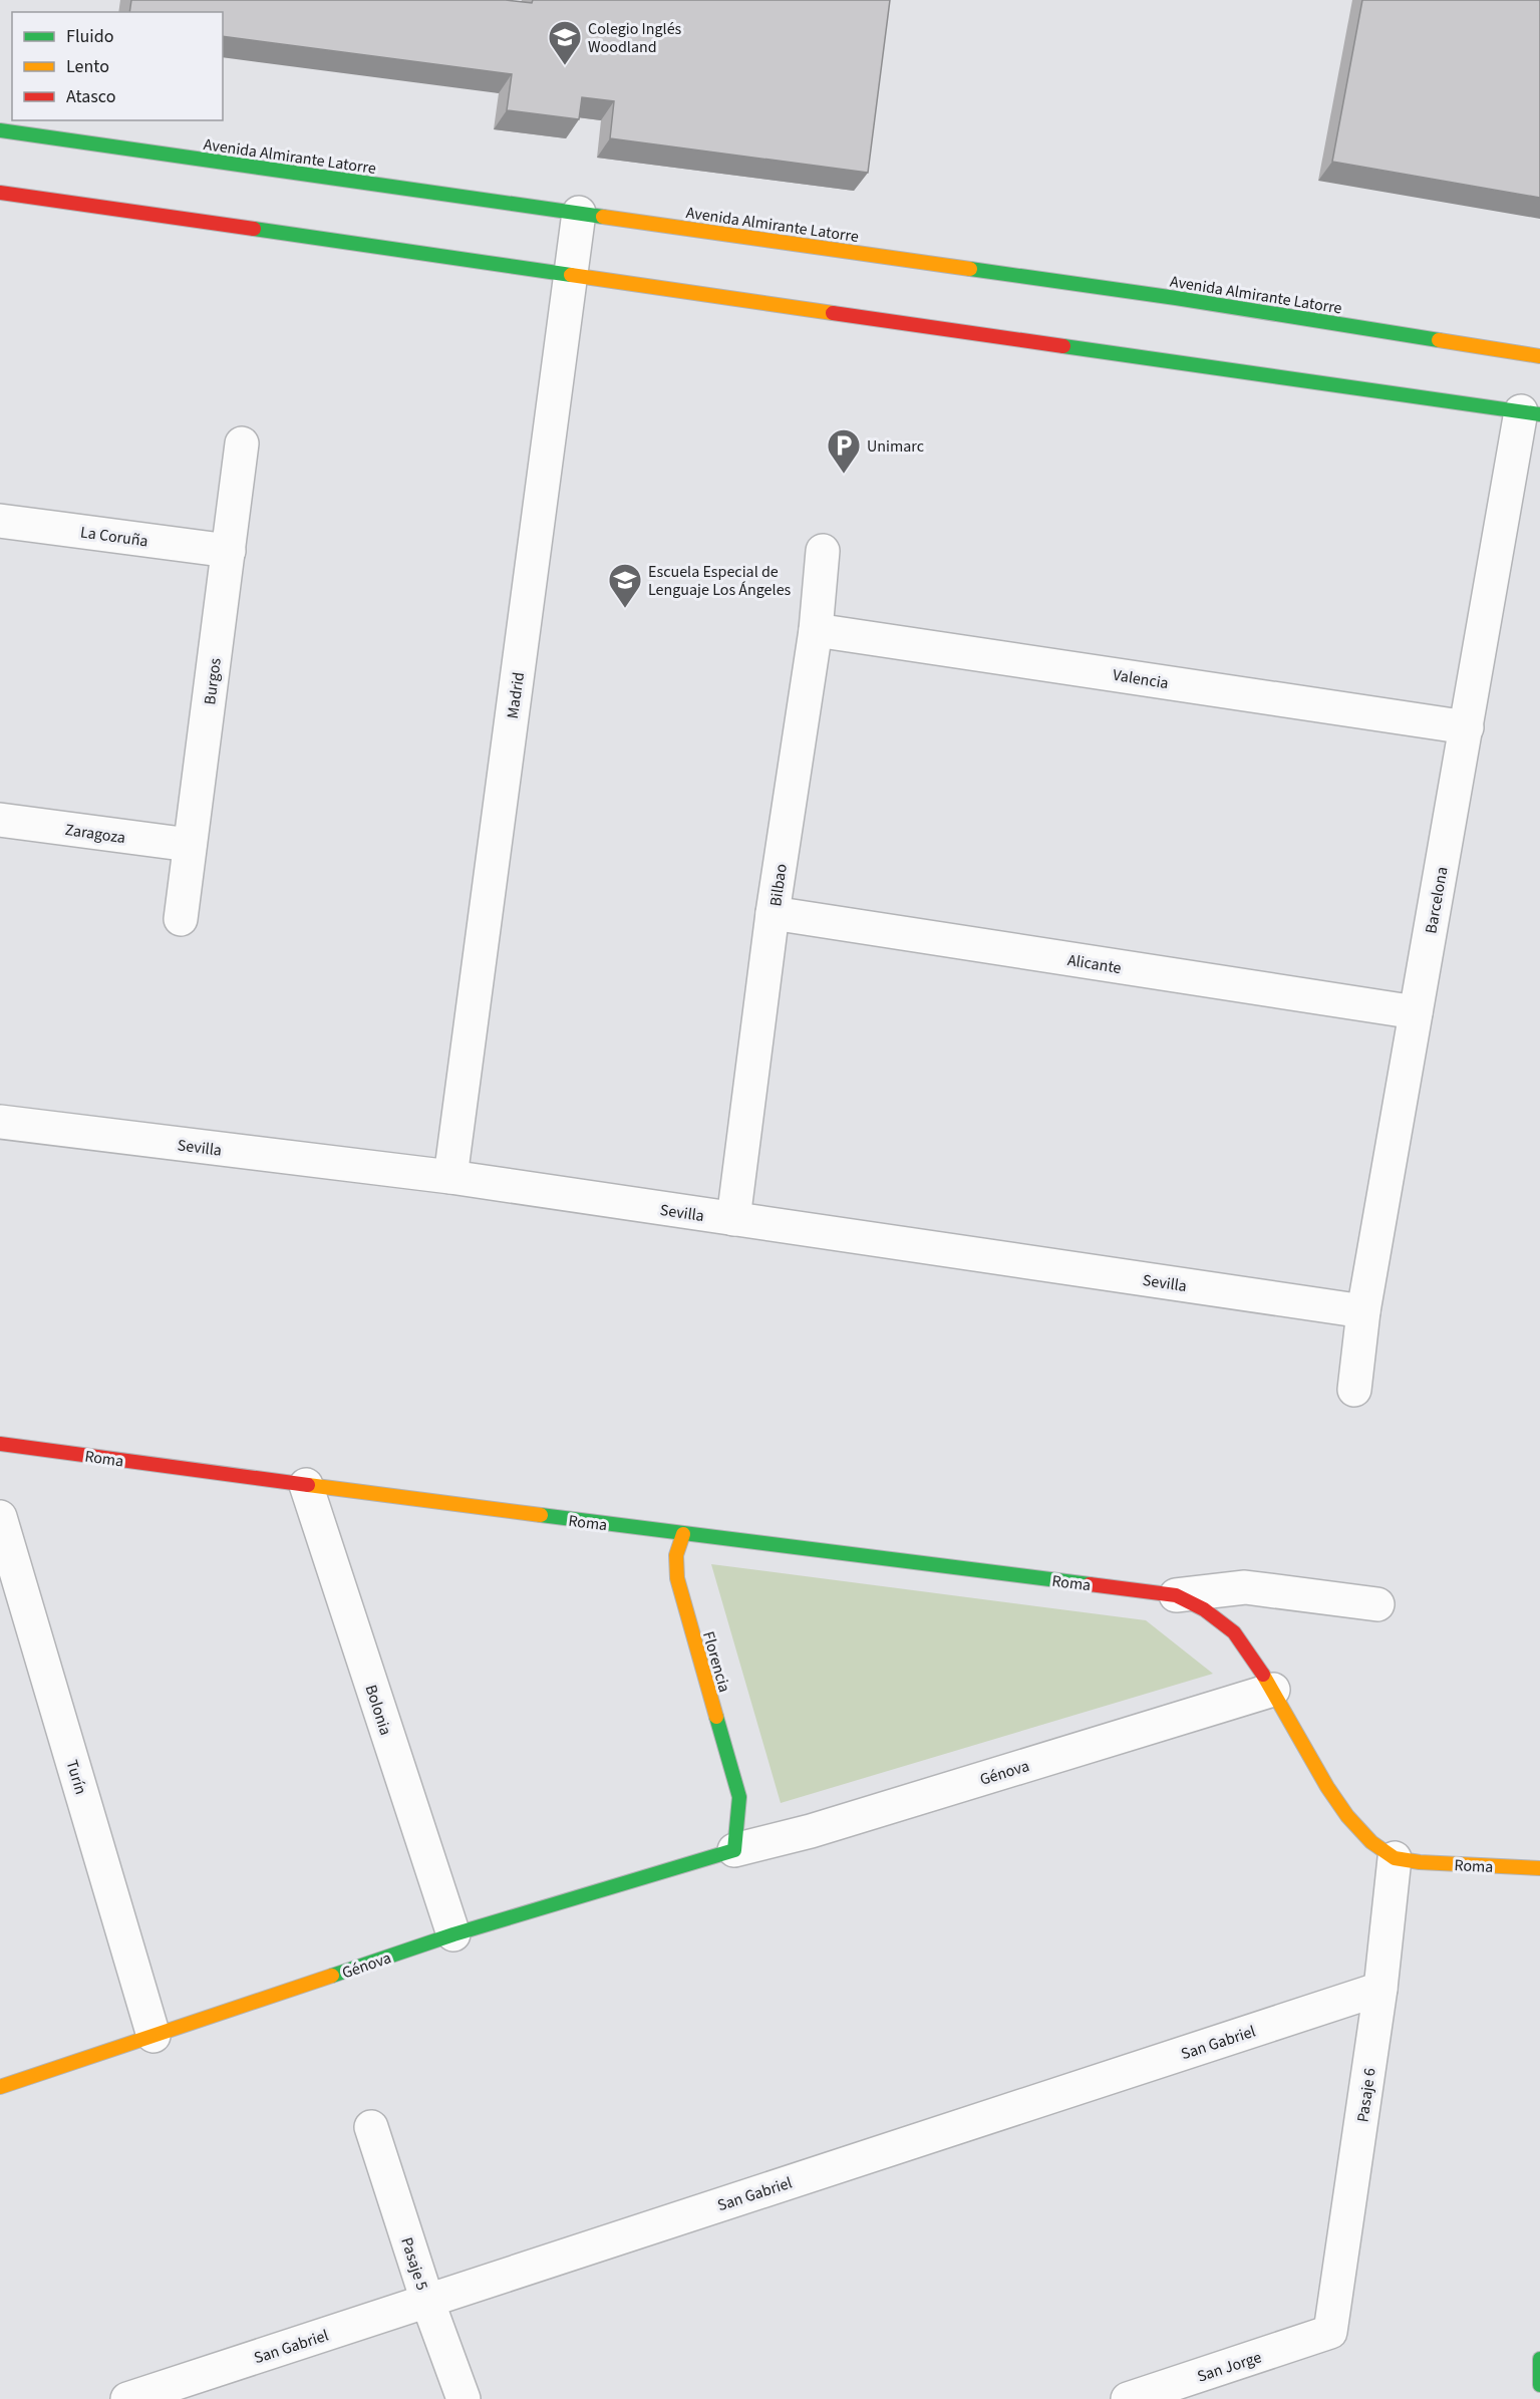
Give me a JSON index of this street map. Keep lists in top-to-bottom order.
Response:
{
  "streets": {
    "main road": [
      "Avenida Almirante Latorre",
      "Roma",
      "Florencia",
      "Génova"
    ],
    "street": [
      "La Coruña",
      "Valencia",
      "Burgos",
      "Madrid",
      "Zaragoza",
      "Bilbao",
      "Barcelona",
      "Alicante",
      "Sevilla",
      "Bolonia",
      "Turín",
      "San Gabriel",
      "Pasaje 6",
      "Pasaje 5",
      "San Jorge"
    ]
  },
  "crossings": [
    ["Avenida Almirante Latorre", "Madrid"],
    ["La Coruña", "Burgos"],
    ["Valencia", "Bilbao"],
    ["Valencia", "Barcelona"],
    ["Burgos", "Zaragoza"],
    ["Madrid", "Sevilla"],
    ["Bilbao", "Alicante"],
    ["Bilbao", "Sevilla"],
    ["Barcelona", "Alicante"],
    ["Barcelona", "Sevilla"],
    ["Roma", "Florencia"],
    ["Roma", "Bolonia"],
    ["Roma", "Génova"],
    ["Roma", "Pasaje 6"],
    ["Florencia", "Génova"],
    ["Bolonia", "Génova"],
    ["Génova", "Turín"],
    ["San Gabriel", "Pasaje 6"],
    ["San Gabriel", "Pasaje 5"],
    ["Pasaje 6", "San Jorge"]
  ],
  "places": {
    "school or university": ["Colegio Inglés Woodland", "Escuela Especial de Lenguaje Los Ángeles"],
    "parking": ["Unimarc"]
  },
  "legend": ["Fluido", "Lento", "Atasco"]
}
